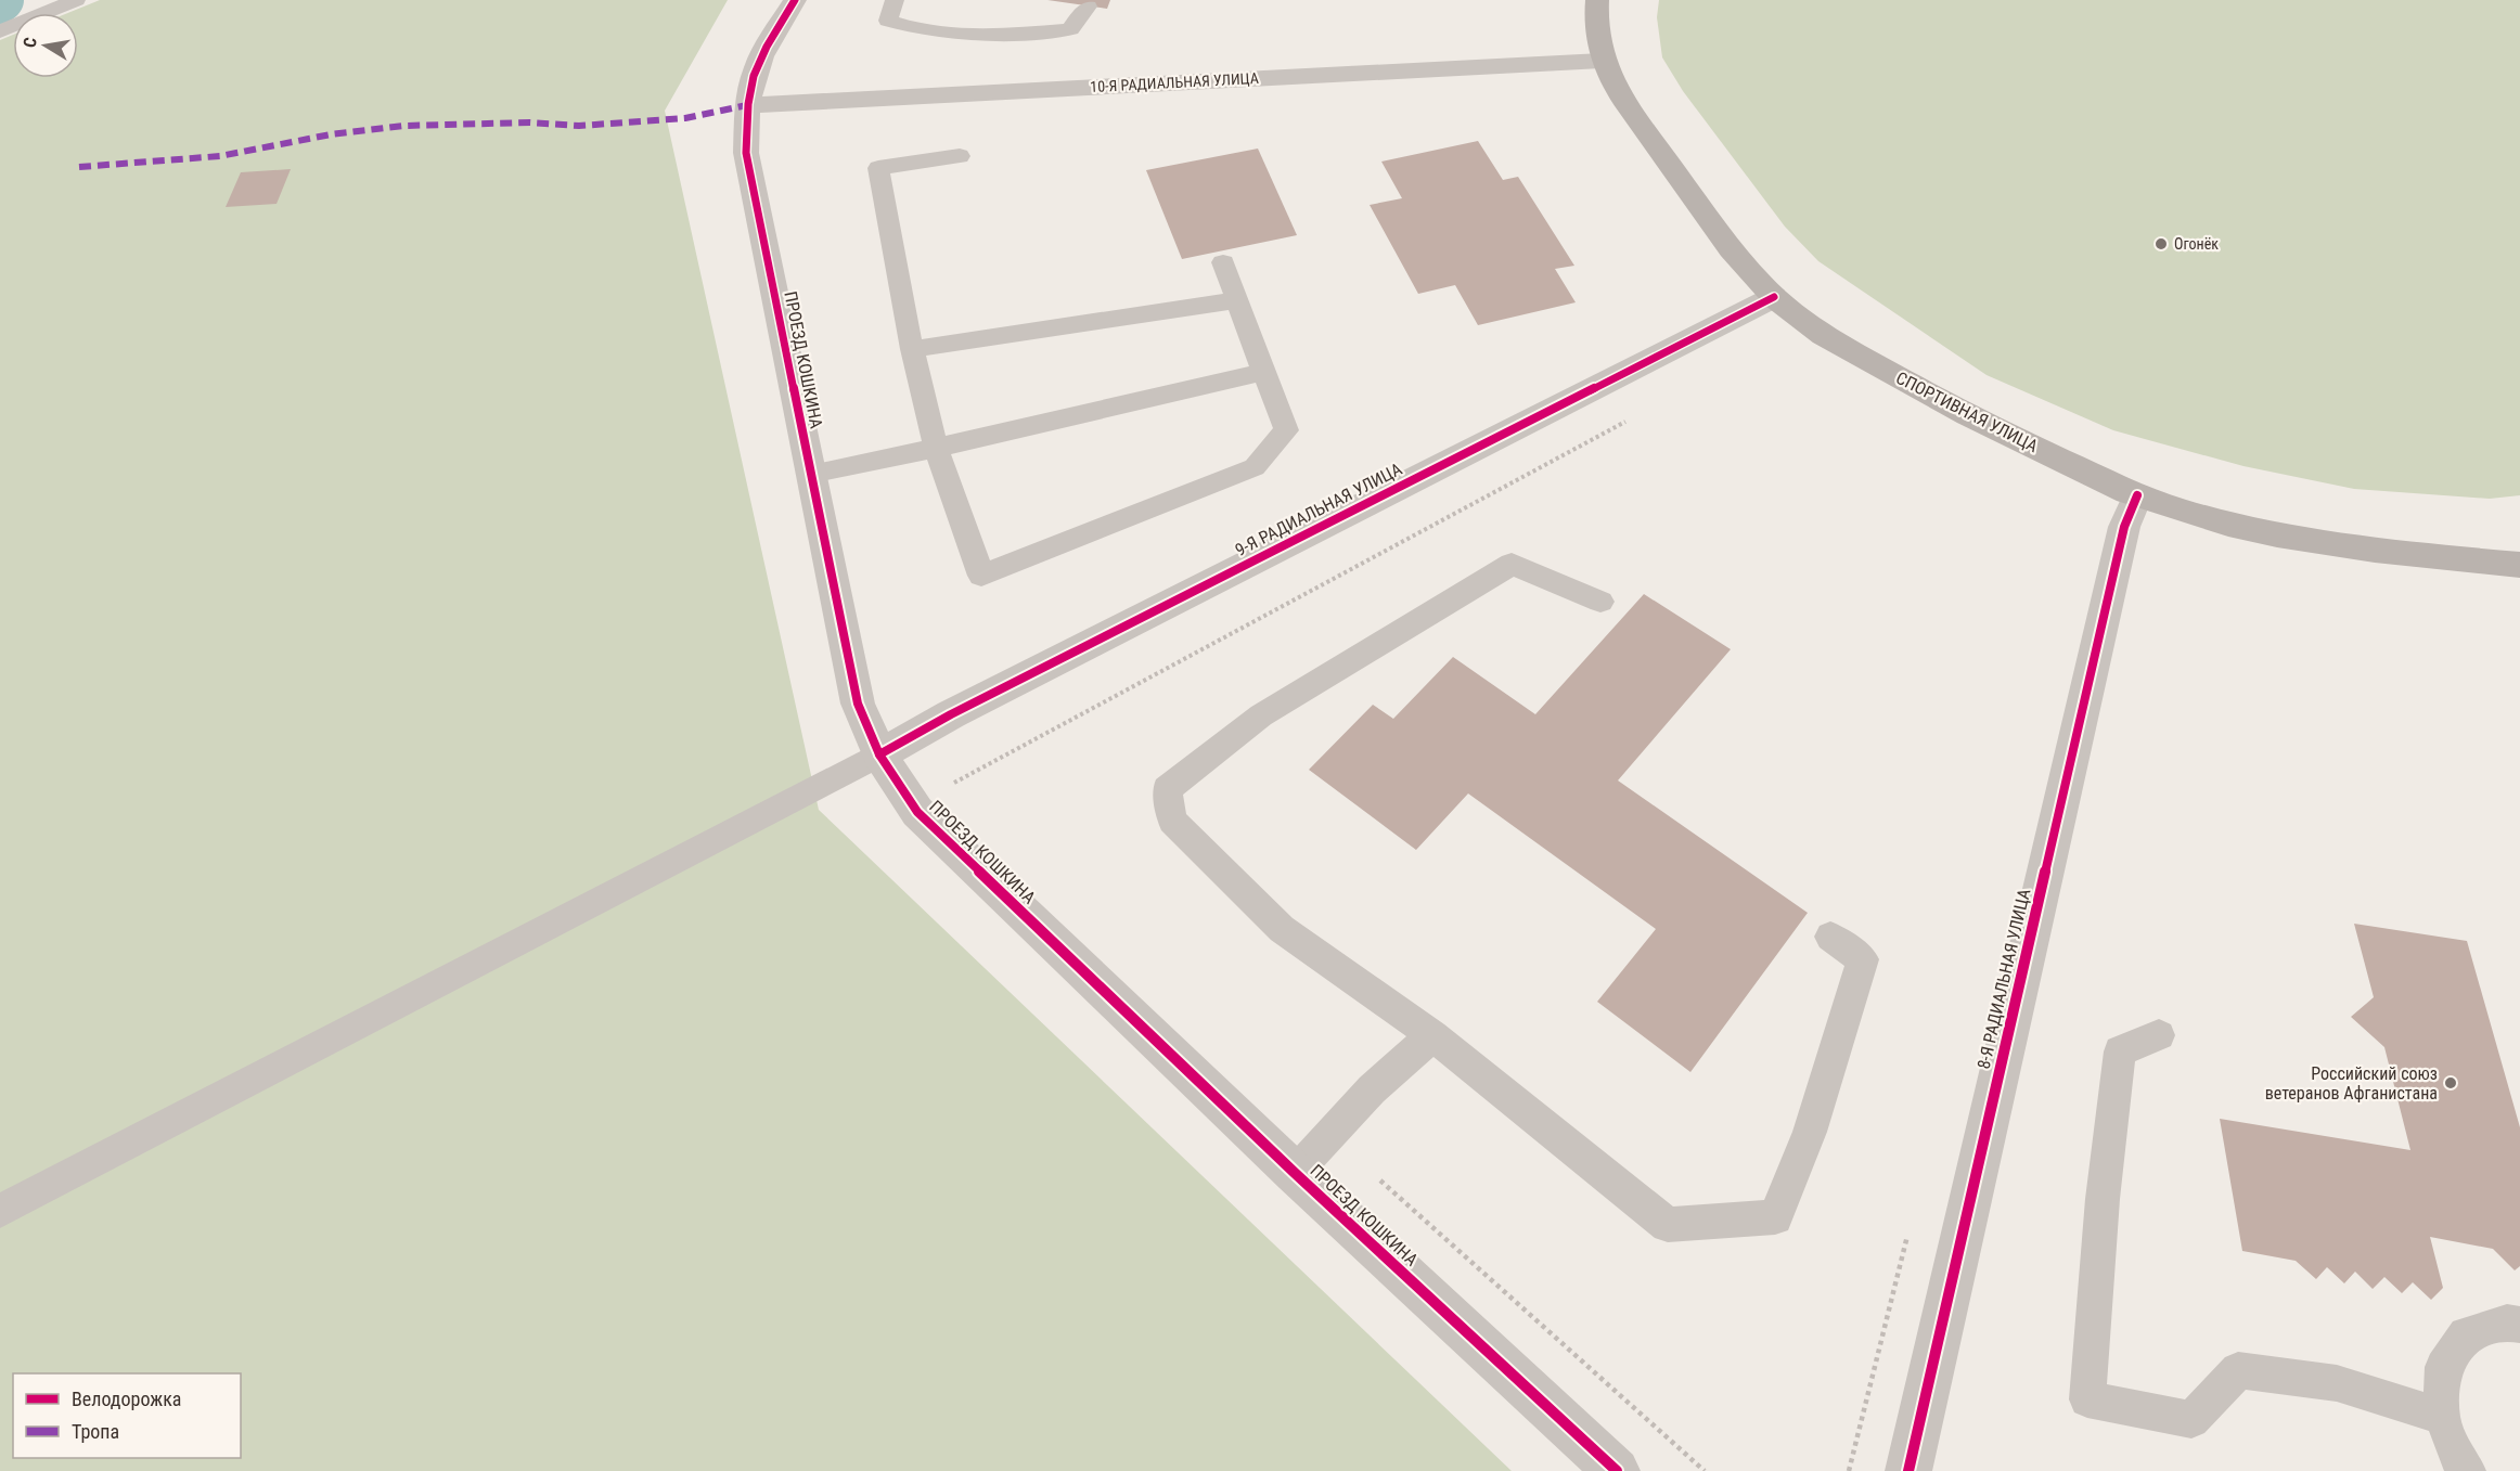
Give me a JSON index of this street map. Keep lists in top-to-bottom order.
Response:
{
  "streets": {
    "main road": ["СПОРТИВНАЯ УЛИЦА"],
    "street": [
      "10-Я РАДИАЛЬНАЯ УЛИЦА",
      "ПРОЕЗД КОШКИНА",
      "9-Я РАДИАЛЬНАЯ УЛИЦА",
      "8-Я РАДИАЛЬНАЯ УЛИЦА"
    ]
  },
  "crossings": [
    ["10-Я РАДИАЛЬНАЯ УЛИЦА", "ПРОЕЗД КОШКИНА"],
    ["10-Я РАДИАЛЬНАЯ УЛИЦА", "СПОРТИВНАЯ УЛИЦА"],
    ["ПРОЕЗД КОШКИНА", "9-Я РАДИАЛЬНАЯ УЛИЦА"],
    ["СПОРТИВНАЯ УЛИЦА", "9-Я РАДИАЛЬНАЯ УЛИЦА"],
    ["СПОРТИВНАЯ УЛИЦА", "8-Я РАДИАЛЬНАЯ УЛИЦА"]
  ],
  "places": ["Огонёк", "Российский союз ветеранов Афганистана"],
  "legend": ["Велодорожка", "Тропа"],
  "north": "left"
}
